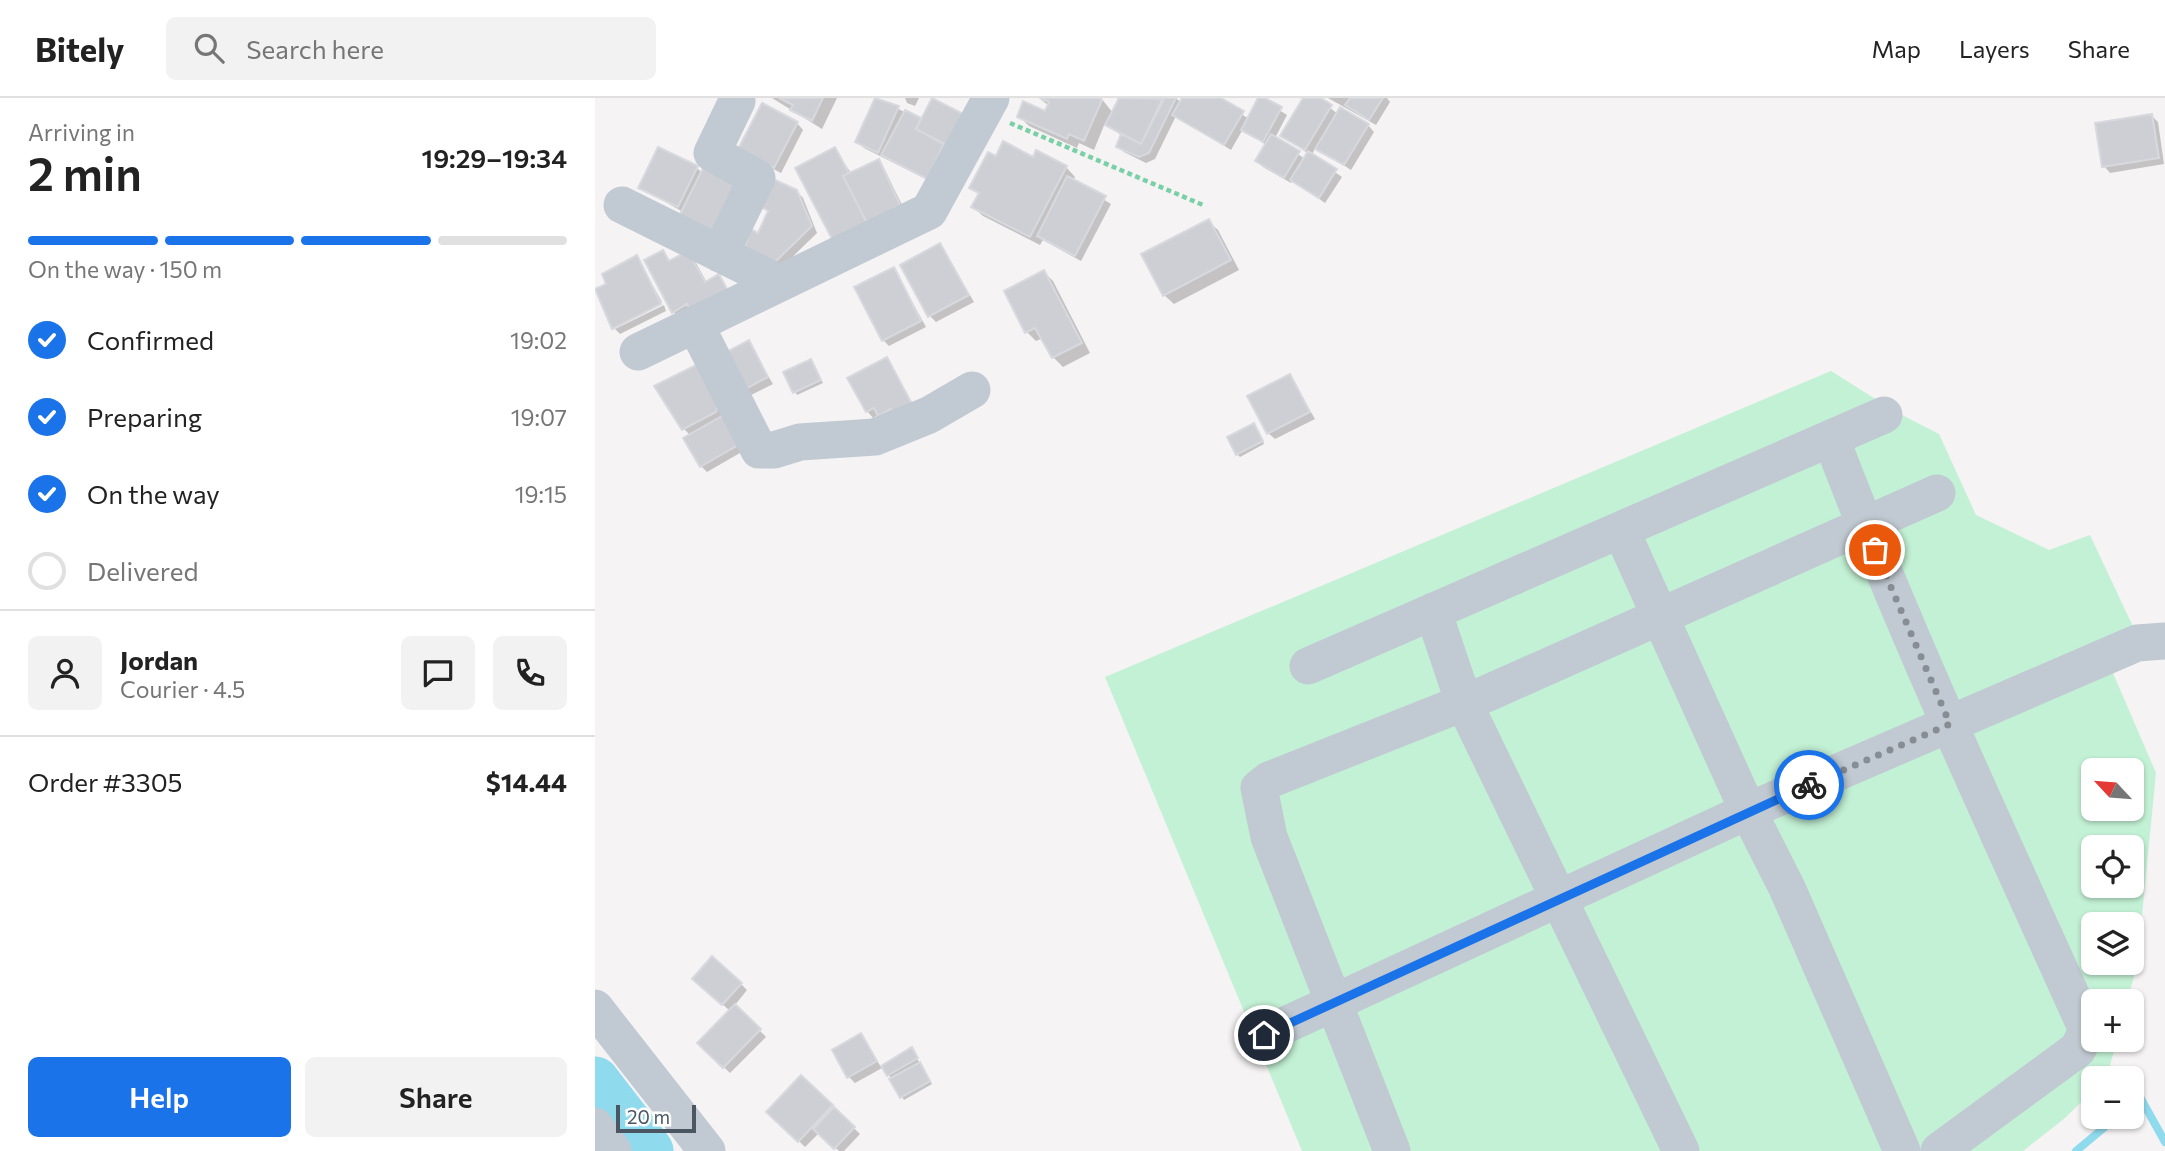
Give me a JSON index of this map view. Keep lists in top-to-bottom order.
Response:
{
  "scale_bar": "20 m",
  "north": "top left",
  "page": {
    "header": "Bitely",
    "search": "Search here",
    "nav": ["Map", "Layers", "Share"],
    "heading": ["2 min", "Arriving in", "19:29–19:34"],
    "panel": [
      "Jordan",
      "Courier · 4.5",
      "Order #3305",
      "$14.44"
    ],
    "bar": "On the way · 150 m",
    "list": [
      ["Confirmed", "19:02"],
      ["Preparing", "19:07"],
      ["On the way", "19:15"],
      "Delivered"
    ],
    "map_buttons": ["+", "−"],
    "buttons": ["Help", "Share"],
    "scale": "20 m"
  }
}
